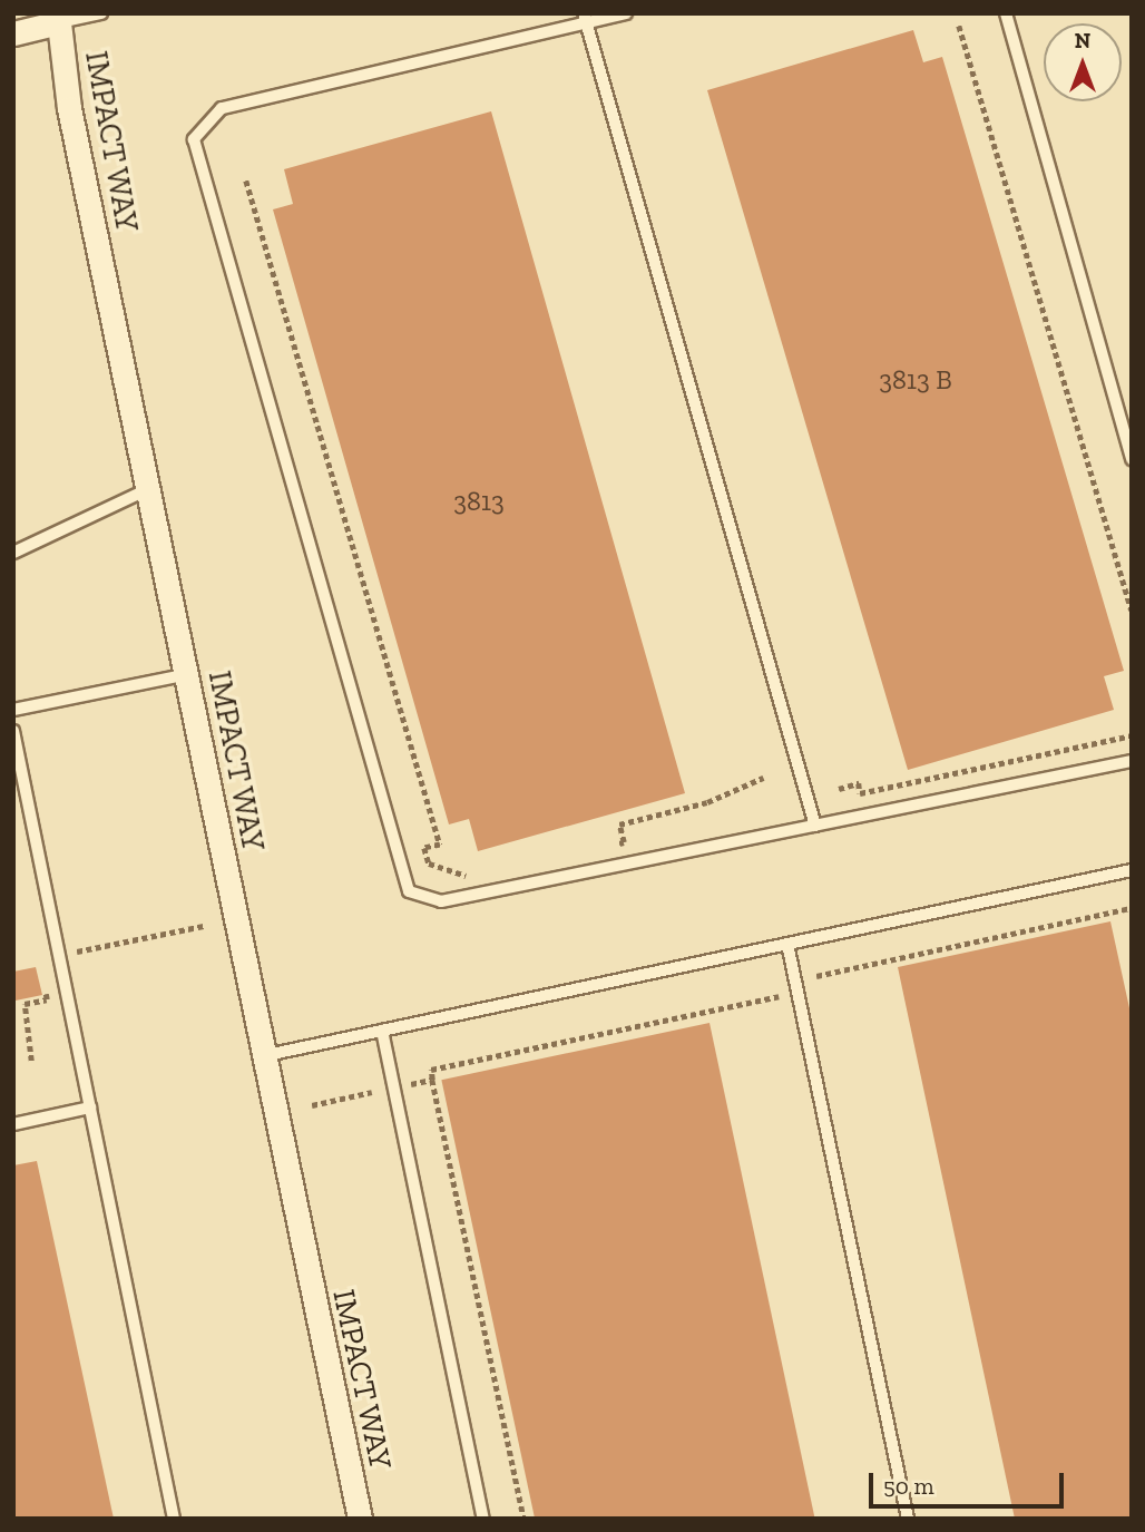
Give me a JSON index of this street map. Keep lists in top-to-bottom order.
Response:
{
  "streets": {
    "street": ["IMPACT WAY"]
  },
  "house_numbers": ["3813 B", "3813"],
  "scale_bar": "50 m",
  "north": "top"
}
